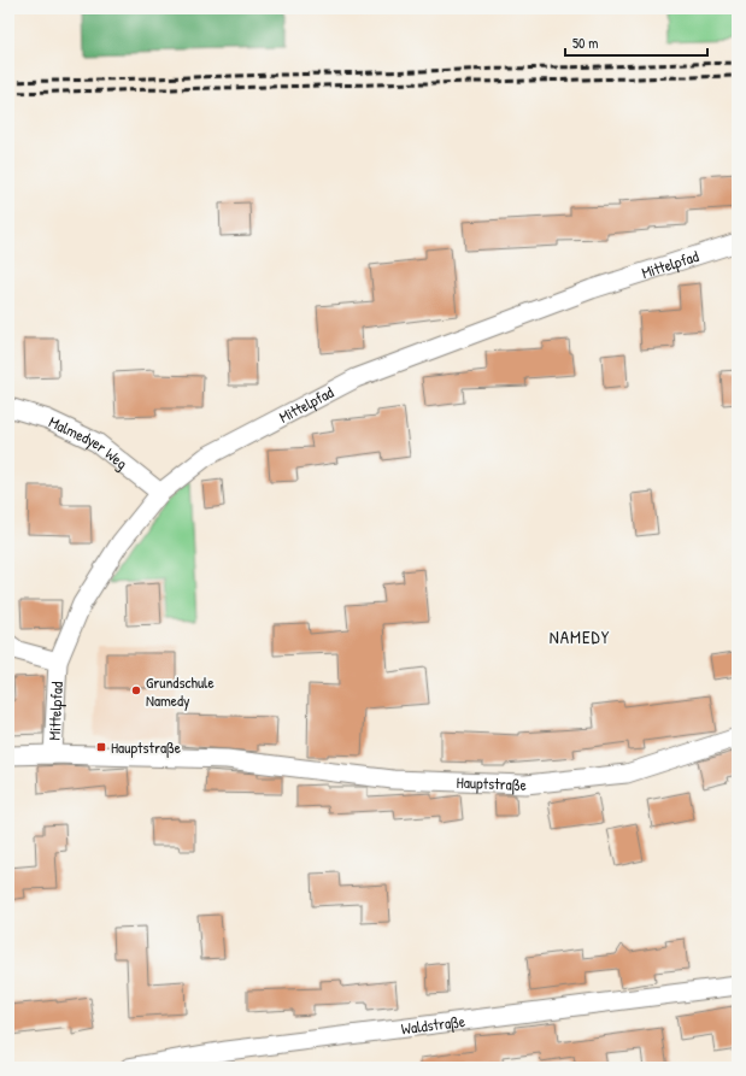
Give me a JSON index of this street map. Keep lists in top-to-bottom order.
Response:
{
  "streets": {
    "street": [
      "Mittelpfad",
      "Malmedyer Weg",
      "Hauptstraße",
      "Waldstraße"
    ]
  },
  "crossings": [
    ["Mittelpfad", "Malmedyer Weg"],
    ["Mittelpfad", "Hauptstraße"]
  ],
  "districts": ["NAMEDY"],
  "places": {
    "other": ["Grundschule Namedy"],
    "transit": ["Hauptstraße"]
  },
  "scale_bar": "50 m"
}
